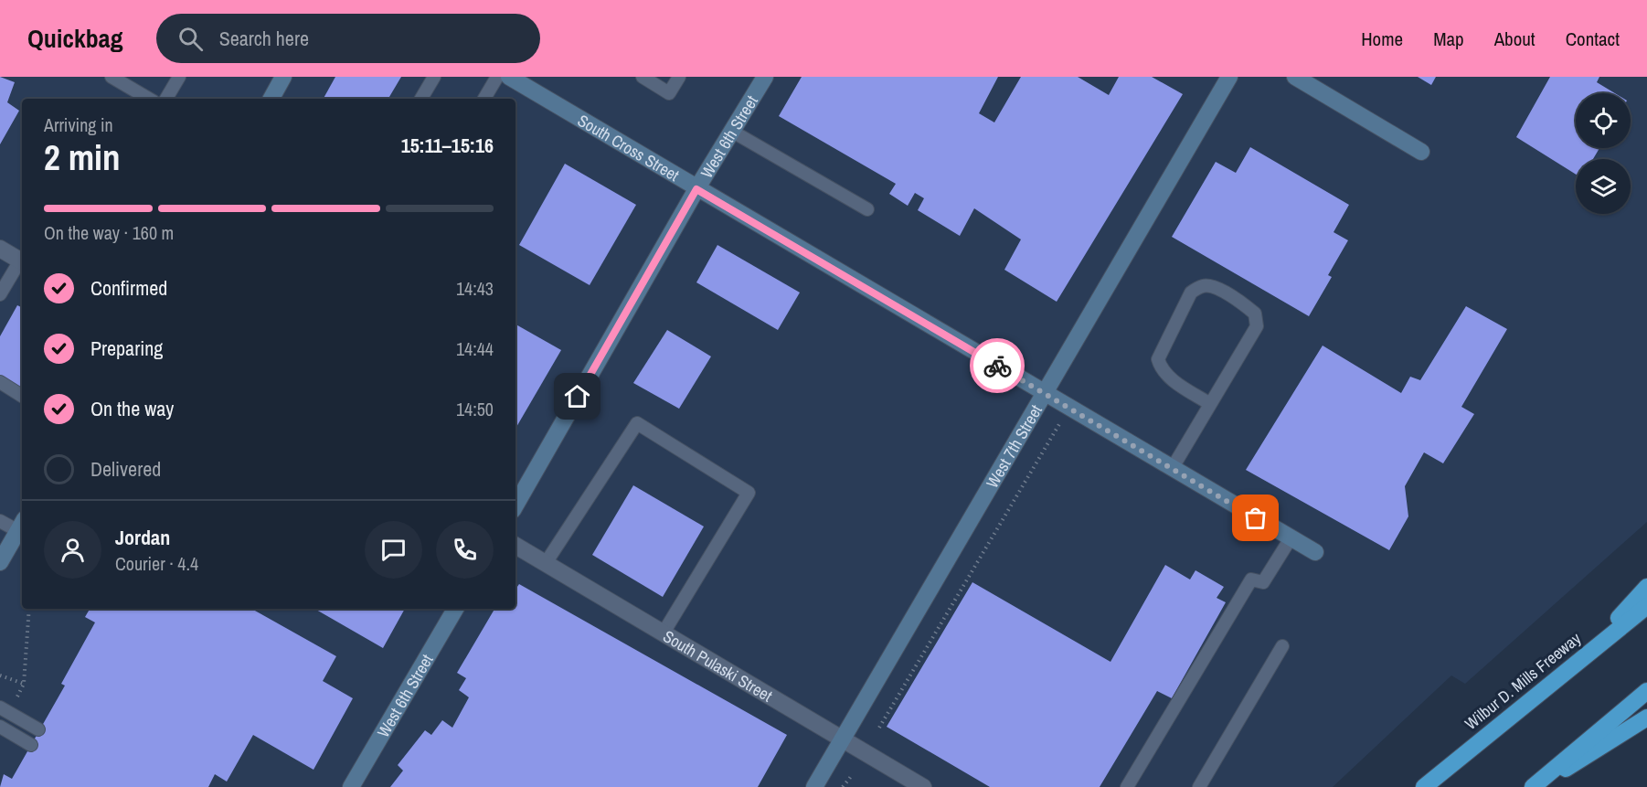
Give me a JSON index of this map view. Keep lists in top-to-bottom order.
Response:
{
  "streets": {
    "highway": ["Wilbur D. Mills Freeway"],
    "street": [
      "West 6th Street",
      "South Cross Street",
      "West 7th Street",
      "South Pulaski Street"
    ]
  },
  "crossings": [
    ["West 6th Street", "South Cross Street"],
    ["South Cross Street", "West 7th Street"],
    ["West 7th Street", "South Pulaski Street"]
  ],
  "page": {
    "header": "Quickbag",
    "search": "Search here",
    "nav": [
      "Home",
      "Map",
      "About",
      "Contact"
    ],
    "heading": ["2 min", "Arriving in", "15:11–15:16"],
    "panel": ["Jordan", "Courier · 4.4"],
    "bar": "On the way · 160 m",
    "list": [
      ["Confirmed", "14:43"],
      ["Preparing", "14:44"],
      ["On the way", "14:50"],
      "Delivered"
    ]
  }
}
